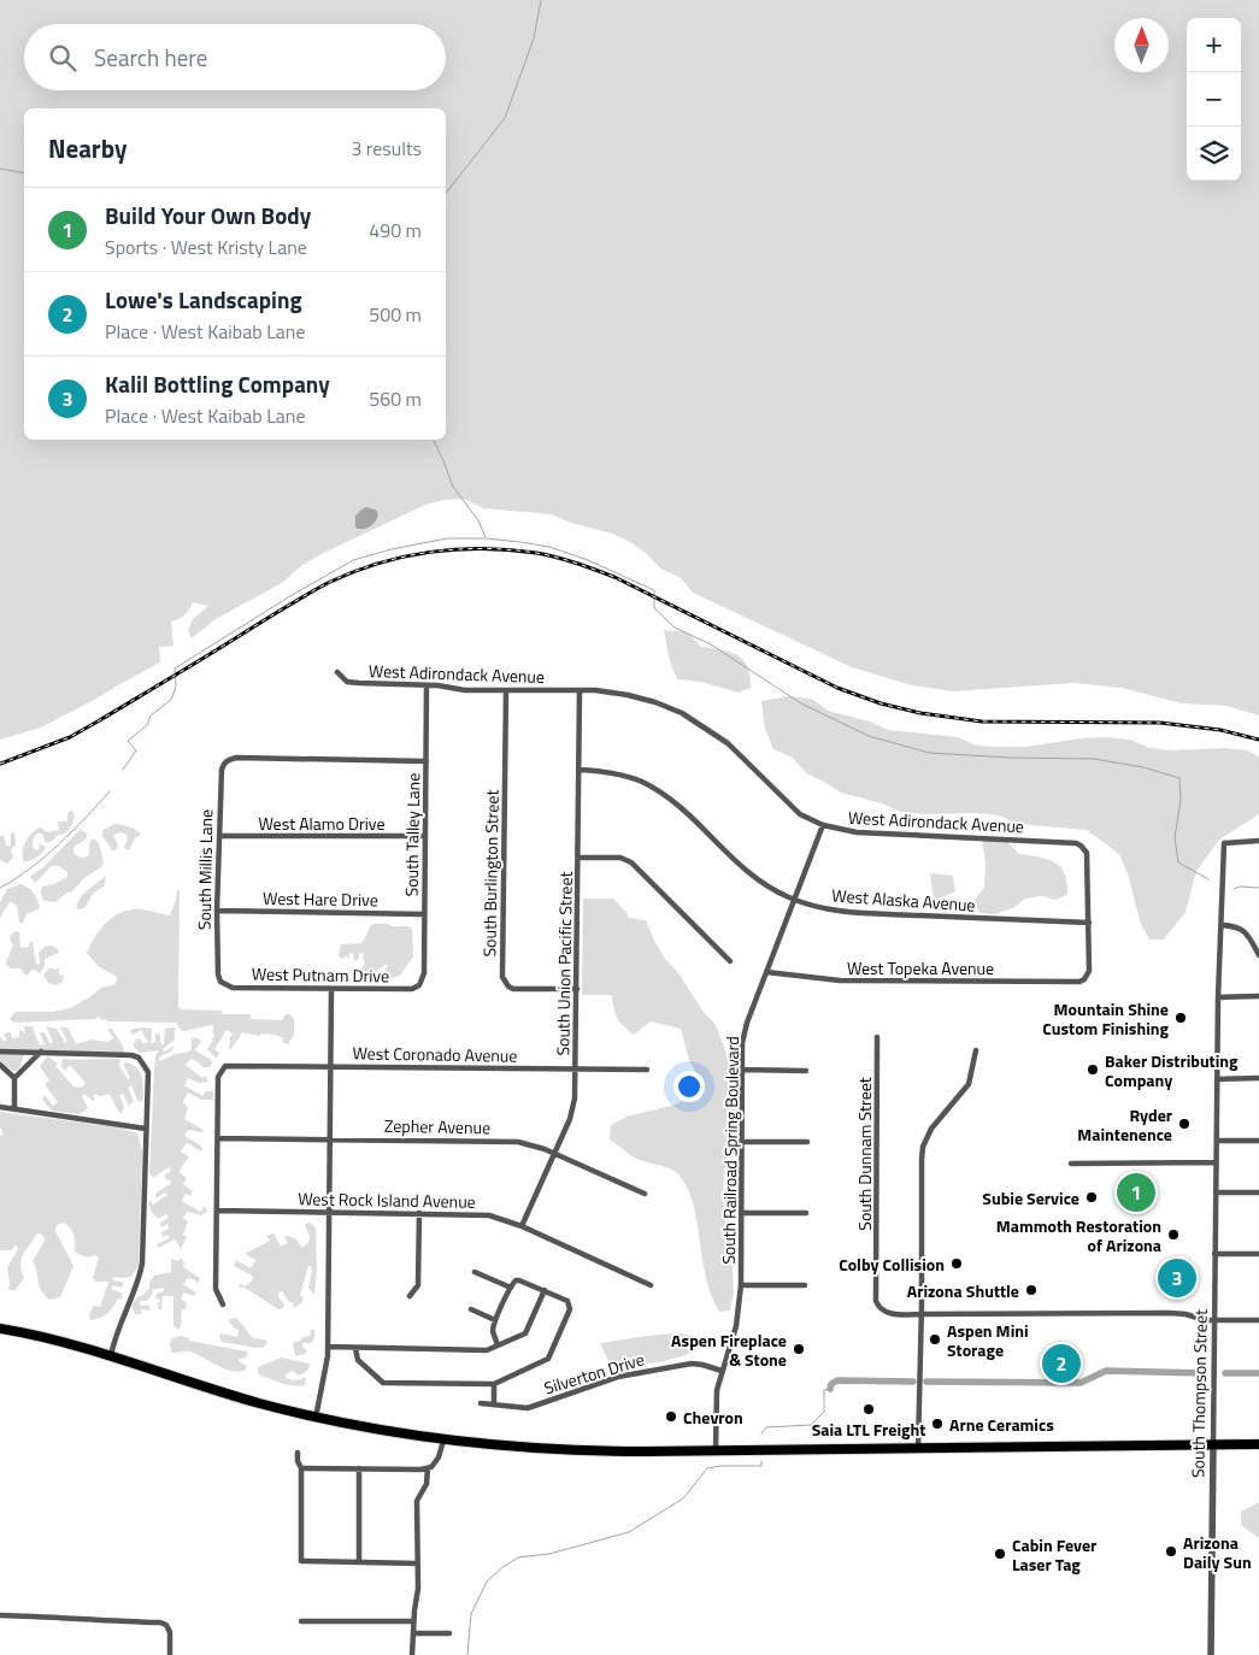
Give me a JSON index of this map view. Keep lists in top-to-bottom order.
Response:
{
  "streets": {
    "street": [
      "West Adirondack Avenue",
      "West Alamo Drive",
      "South Talley Lane",
      "South Millis Lane",
      "South Burlington Street",
      "West Hare Drive",
      "West Alaska Avenue",
      "South Union Pacific Street",
      "West Topeka Avenue",
      "West Putnam Drive",
      "West Coronado Avenue",
      "Zepher Avenue",
      "South Railroad Spring Boulevard",
      "South Dunnam Street",
      "West Rock Island Avenue",
      "Silverton Drive",
      "South Thompson Street"
    ]
  },
  "crossings": [
    ["West Adirondack Avenue", "South Talley Lane"],
    ["West Adirondack Avenue", "South Burlington Street"],
    ["West Adirondack Avenue", "West Alaska Avenue"],
    ["West Adirondack Avenue", "South Union Pacific Street"],
    ["West Adirondack Avenue", "West Topeka Avenue"],
    ["West Adirondack Avenue", "South Railroad Spring Boulevard"],
    ["West Alamo Drive", "South Talley Lane"],
    ["West Alamo Drive", "South Millis Lane"],
    ["South Talley Lane", "South Millis Lane"],
    ["South Talley Lane", "West Hare Drive"],
    ["South Talley Lane", "West Putnam Drive"],
    ["South Millis Lane", "West Hare Drive"],
    ["South Millis Lane", "West Putnam Drive"],
    ["South Burlington Street", "South Union Pacific Street"],
    ["West Alaska Avenue", "South Union Pacific Street"],
    ["West Alaska Avenue", "West Topeka Avenue"],
    ["West Alaska Avenue", "South Railroad Spring Boulevard"],
    ["South Union Pacific Street", "West Coronado Avenue"],
    ["South Union Pacific Street", "Zepher Avenue"],
    ["South Union Pacific Street", "West Rock Island Avenue"],
    ["West Topeka Avenue", "South Railroad Spring Boulevard"],
    ["West Coronado Avenue", "Zepher Avenue"],
    ["South Railroad Spring Boulevard", "Silverton Drive"],
    ["South Dunnam Street", "South Thompson Street"]
  ],
  "places": [
    "Mountain Shine Custom Finishing",
    "Baker Distributing Company",
    "Ryder Maintenence",
    "Subie Service",
    "Mammoth Restoration of Arizona",
    "Colby Collision",
    "Arizona Shuttle",
    "Aspen Mini Storage",
    "Aspen Fireplace & Stone",
    "Saia LTL Freight",
    "Chevron",
    "Arne Ceramics",
    "Arizona Daily Sun",
    "Cabin Fever Laser Tag"
  ],
  "north": "top",
  "page": {
    "map_buttons": ["+", "−"],
    "search": "Search here",
    "heading": ["Nearby", "3 results"],
    "list": [
      {
        "mark": "1",
        "name": "Build Your Own Body",
        "note": "Sports · West Kristy Lane",
        "value": "490 m"
      },
      {
        "mark": "2",
        "name": "Lowe's Landscaping",
        "note": "Place · West Kaibab Lane",
        "value": "500 m"
      },
      {
        "mark": "3",
        "name": "Kalil Bottling Company",
        "note": "Place · West Kaibab Lane",
        "value": "560 m"
      }
    ],
    "pins": ["1", "3", "2"]
  }
}
